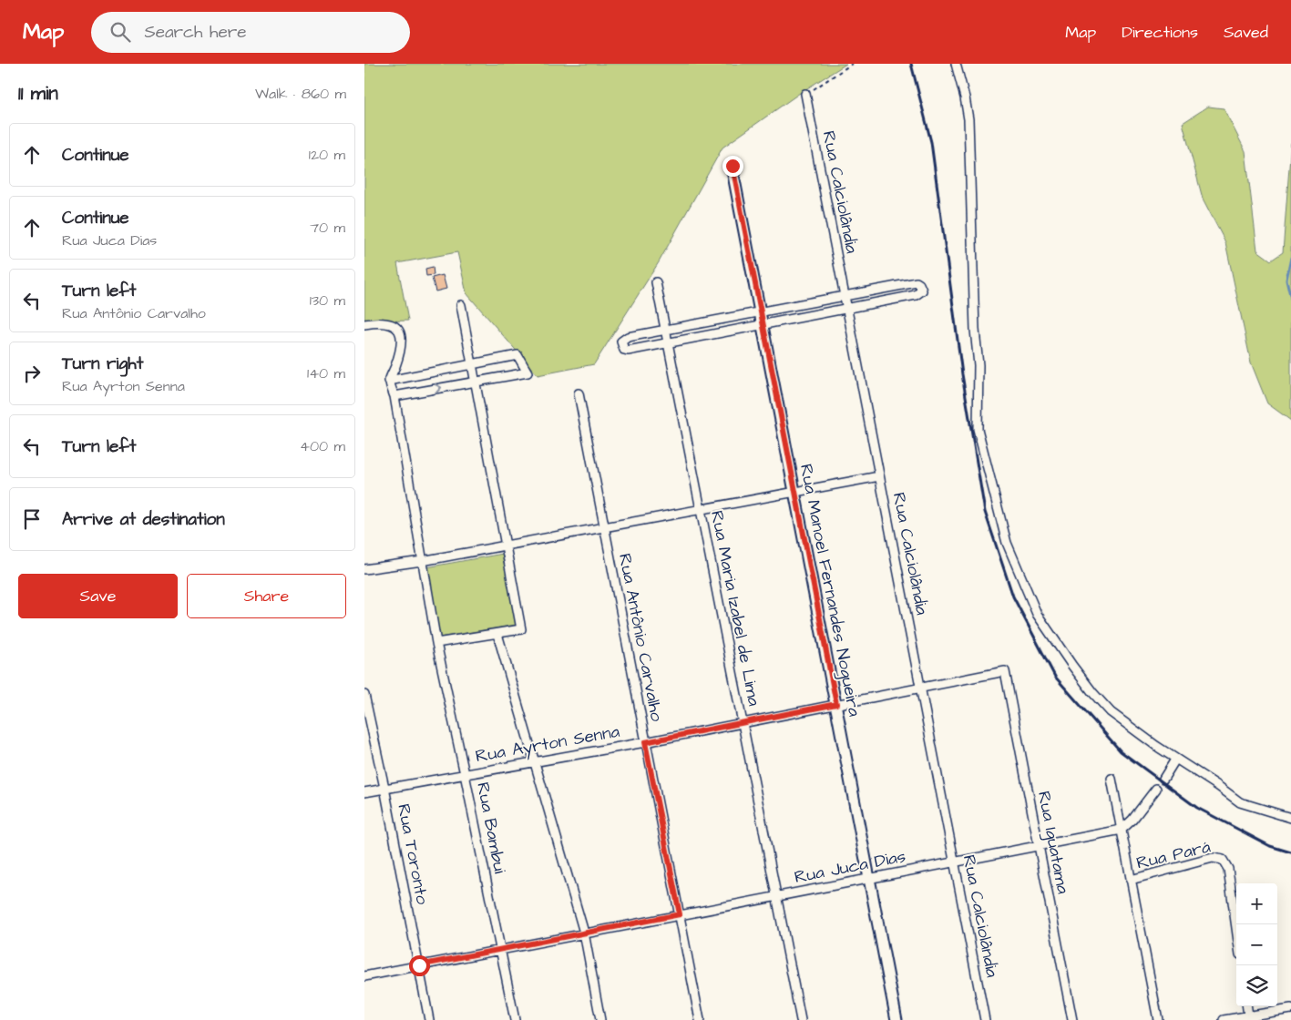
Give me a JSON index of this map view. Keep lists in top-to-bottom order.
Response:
{
  "streets": {
    "street": [
      "Rua Calciolândia",
      "Rua Manoel Fernandes Nogueira",
      "Rua Maria Izabel de Lima",
      "Rua Antônio Carvalho",
      "Rua Ayrton Senna",
      "Rua Bambui",
      "Rua Iguatama",
      "Rua Toronto",
      "Rua Pará",
      "Rua Juca Dias"
    ]
  },
  "crossings": [
    ["Rua Calciolândia", "Rua Ayrton Senna"],
    ["Rua Calciolândia", "Rua Juca Dias"],
    ["Rua Manoel Fernandes Nogueira", "Rua Ayrton Senna"],
    ["Rua Manoel Fernandes Nogueira", "Rua Juca Dias"],
    ["Rua Maria Izabel de Lima", "Rua Ayrton Senna"],
    ["Rua Maria Izabel de Lima", "Rua Juca Dias"],
    ["Rua Antônio Carvalho", "Rua Ayrton Senna"],
    ["Rua Antônio Carvalho", "Rua Juca Dias"],
    ["Rua Ayrton Senna", "Rua Bambui"],
    ["Rua Ayrton Senna", "Rua Iguatama"],
    ["Rua Ayrton Senna", "Rua Toronto"],
    ["Rua Bambui", "Rua Juca Dias"],
    ["Rua Iguatama", "Rua Juca Dias"],
    ["Rua Toronto", "Rua Juca Dias"]
  ],
  "page": {
    "header": "Map",
    "search": "Search here",
    "nav": ["Map", "Directions", "Saved"],
    "heading": ["11 min", "Walk · 860 m"],
    "list": [
      ["Continue", "120 m"],
      ["Continue", "Rua Juca Dias", "70 m"],
      ["Turn left", "Rua Antônio Carvalho", "130 m"],
      ["Turn right", "Rua Ayrton Senna", "140 m"],
      ["Turn left", "400 m"],
      "Arrive at destination"
    ],
    "buttons": ["Save", "Share"],
    "map_buttons": ["+", "−"]
  }
}
